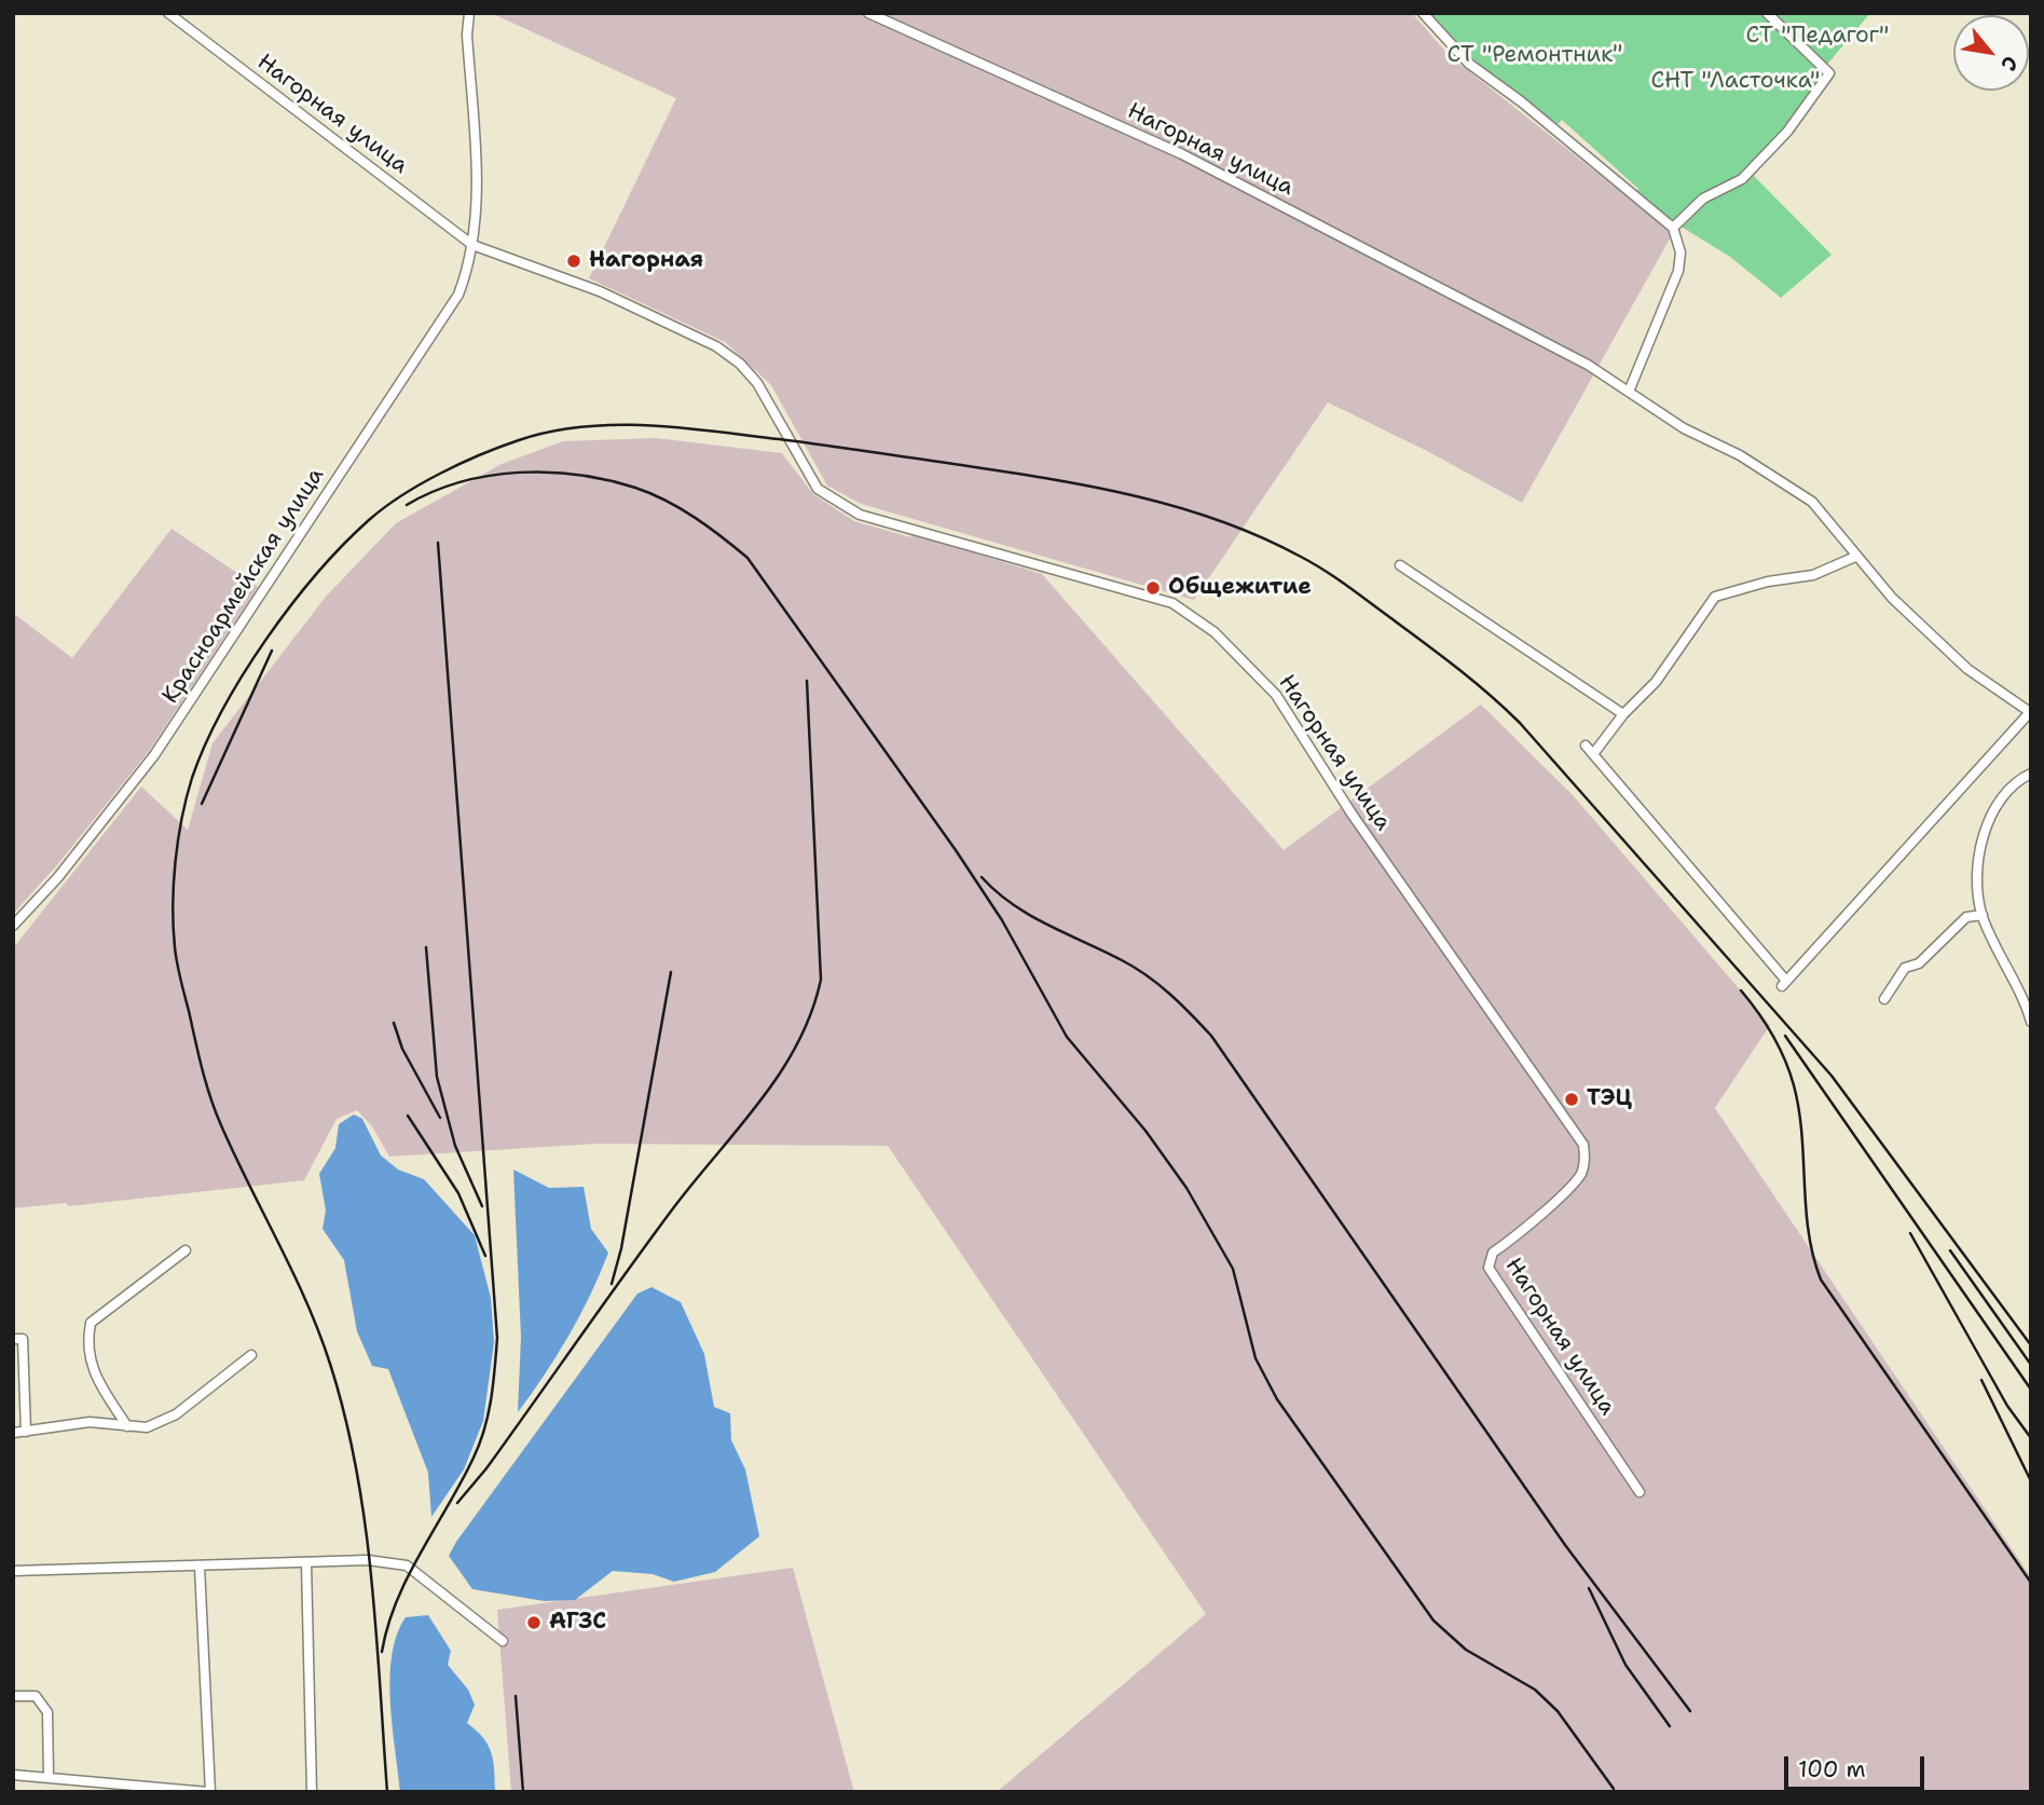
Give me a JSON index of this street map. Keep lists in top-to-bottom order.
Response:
{
  "streets": {
    "street": ["Нагорная улица", "Красноармейская улица"]
  },
  "crossings": [
    ["Нагорная улица", "Красноармейская улица"]
  ],
  "parks": ["СТ \"Педагог\"", "СТ \"Ремонтник\"", "СНТ \"Ласточка\""],
  "places": [
    "Нагорная",
    "Общежитие",
    "ТЭЦ",
    "АГЗС"
  ],
  "scale_bar": "100 m",
  "north": "bottom right"
}
